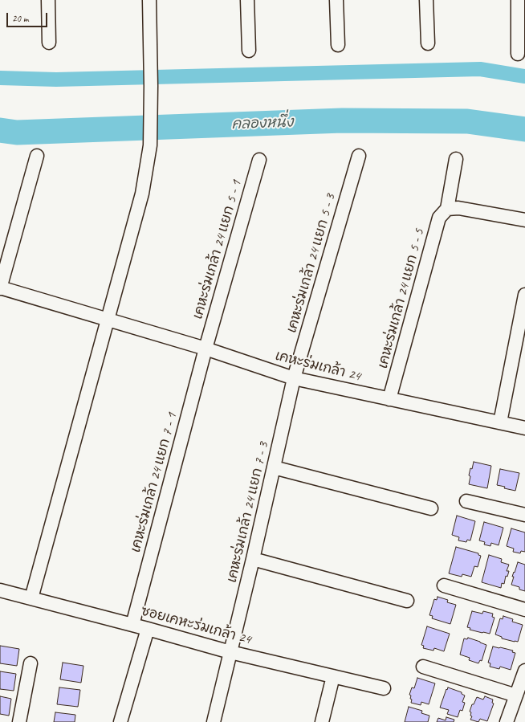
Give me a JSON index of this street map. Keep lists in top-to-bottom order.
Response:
{
  "streets": {
    "street": [
      "เคหะร่มเกล้า 24 แยก 5 - 1",
      "เคหะร่มเกล้า 24 แยก 5 - 3",
      "เคหะร่มเกล้า 24 แยก 5 - 5",
      "เคหะร่มเกล้า 24",
      "เคหะร่มเกล้า 24 แยก 7 - 1",
      "เคหะร่มเกล้า 24 แยก 7 - 3",
      "ซอยเคหะร่มเกล้า 24"
    ]
  },
  "crossings": [
    ["เคหะร่มเกล้า 24 แยก 5 - 1", "เคหะร่มเกล้า 24"],
    ["เคหะร่มเกล้า 24 แยก 5 - 1", "เคหะร่มเกล้า 24 แยก 7 - 1"],
    ["เคหะร่มเกล้า 24 แยก 5 - 3", "เคหะร่มเกล้า 24"],
    ["เคหะร่มเกล้า 24 แยก 5 - 3", "เคหะร่มเกล้า 24 แยก 7 - 3"],
    ["เคหะร่มเกล้า 24 แยก 5 - 5", "เคหะร่มเกล้า 24"],
    ["เคหะร่มเกล้า 24", "เคหะร่มเกล้า 24 แยก 7 - 1"],
    ["เคหะร่มเกล้า 24", "เคหะร่มเกล้า 24 แยก 7 - 3"],
    ["เคหะร่มเกล้า 24 แยก 7 - 1", "ซอยเคหะร่มเกล้า 24"],
    ["เคหะร่มเกล้า 24 แยก 7 - 3", "ซอยเคหะร่มเกล้า 24"]
  ],
  "water": ["คลองหนึ่ง"],
  "scale_bar": "20 m"
}
